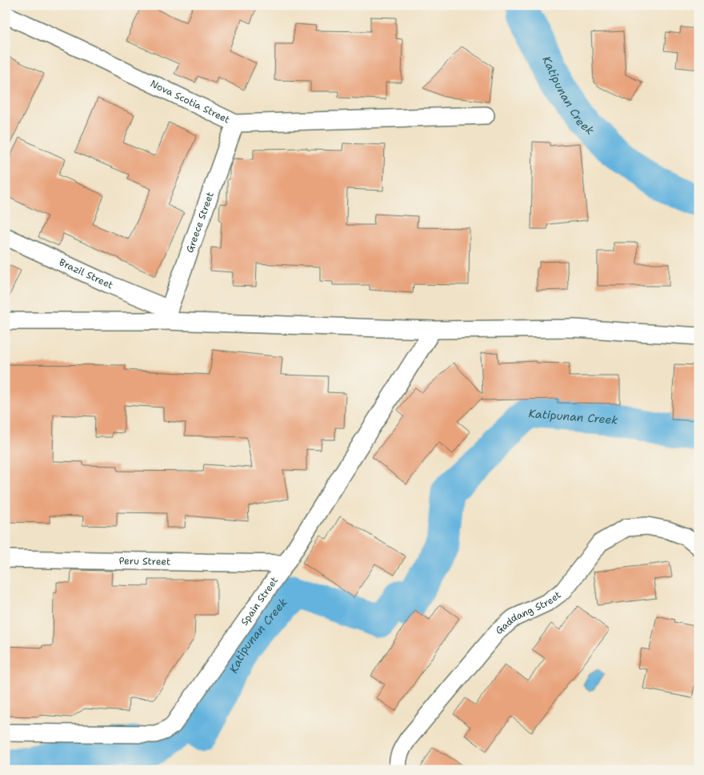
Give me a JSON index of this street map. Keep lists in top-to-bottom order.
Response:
{
  "streets": {
    "street": [
      "Nova Scotia Street",
      "Greece Street",
      "Brazil Street",
      "Peru Street",
      "Spain Street",
      "Gaddang Street"
    ]
  },
  "crossings": [
    ["Nova Scotia Street", "Greece Street"],
    ["Greece Street", "Brazil Street"],
    ["Peru Street", "Spain Street"]
  ],
  "water": ["Katipunan Creek"]
}
